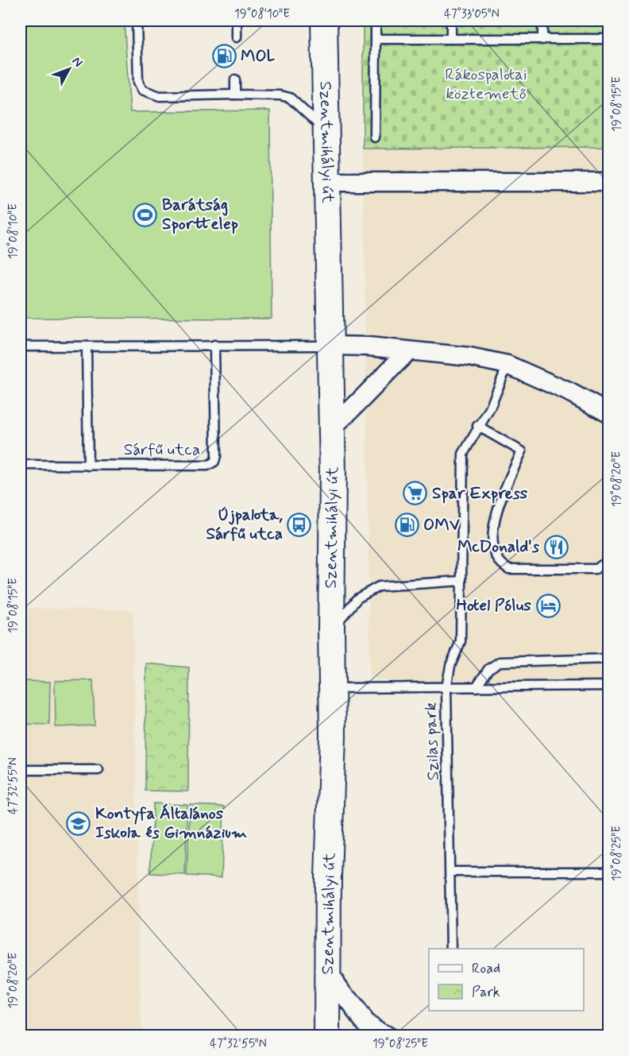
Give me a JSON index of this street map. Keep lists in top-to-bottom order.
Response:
{
  "streets": {
    "main road": ["Szentmihályi út"],
    "lane": ["Sárfű utca", "Szilas park"]
  },
  "parks": ["Rákospalotai köztemető"],
  "places": {
    "fuel station": ["MOL", "OMV"],
    "sports": ["Barátság Sporttelep"],
    "supermarket": ["Spar Express"],
    "bus stop": ["Újpalota, Sárfű utca"],
    "restaurant": ["McDonald's"],
    "hotel": ["Hotel Pólus"],
    "school or university": ["Kontyfa Általános Iskola és Gimnázium"]
  },
  "legend": ["Road", "Park"],
  "north": "top right",
  "coordinates": [
    "19°08'10\"E",
    "47°33'05\"N",
    "19°08'15\"E",
    "19°08'20\"E",
    "47°32'55\"N",
    "19°08'25\"E"
  ]
}
